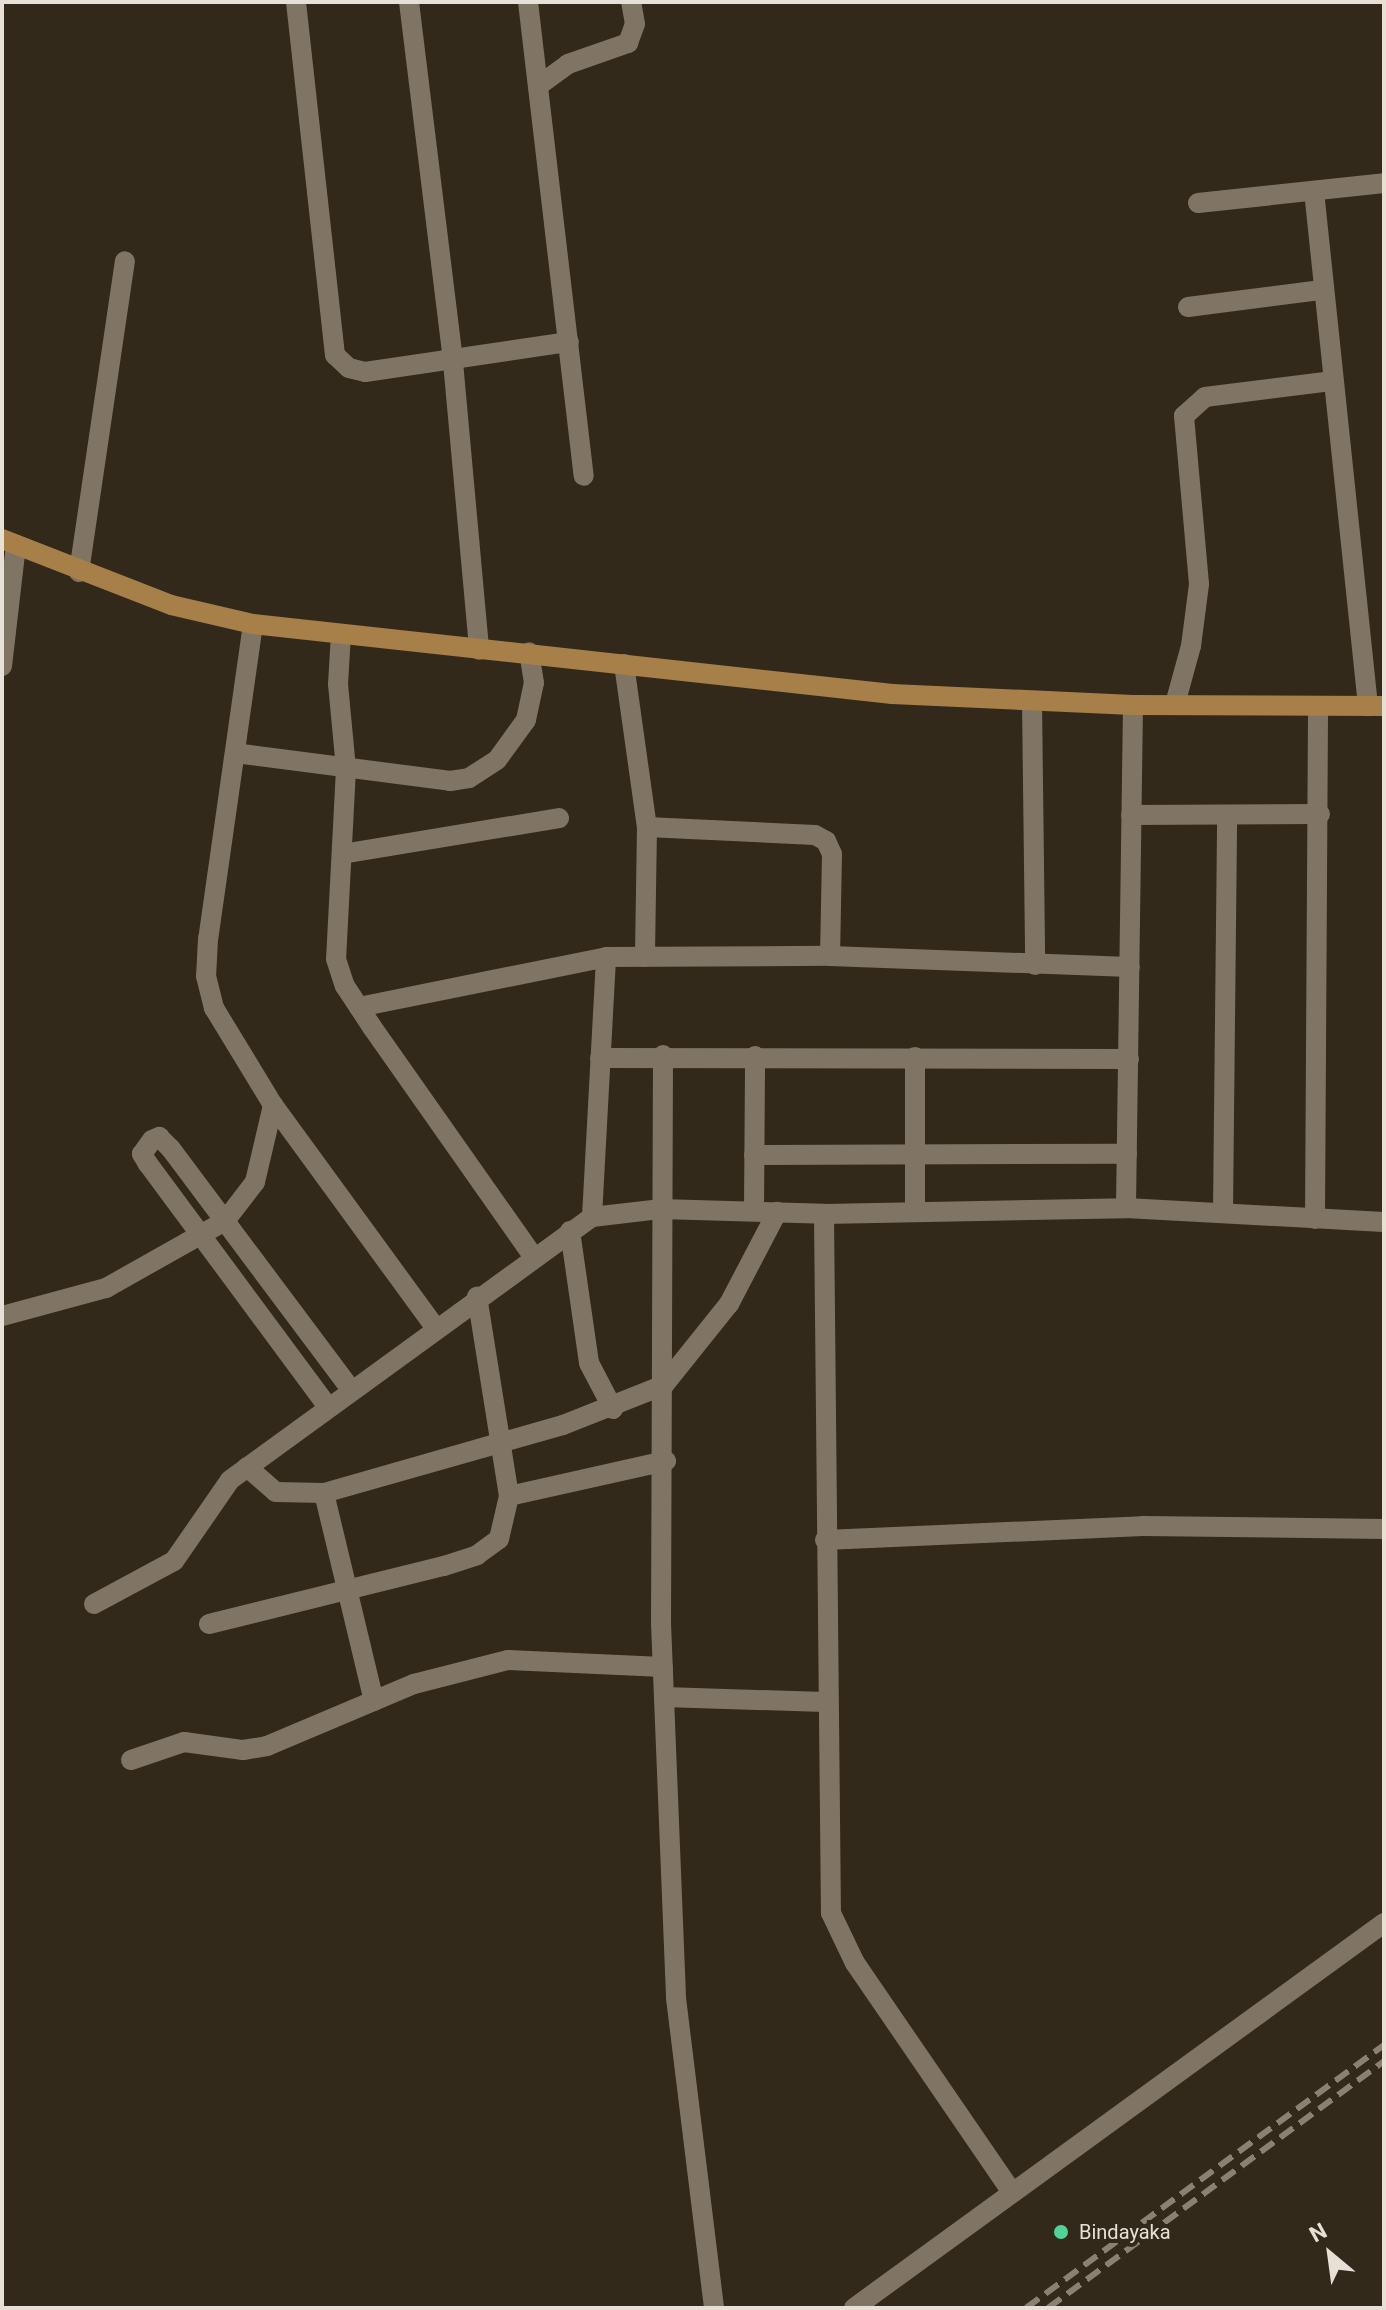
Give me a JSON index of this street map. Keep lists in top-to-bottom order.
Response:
{
  "places": ["Bindayaka"],
  "north": "top left"
}
